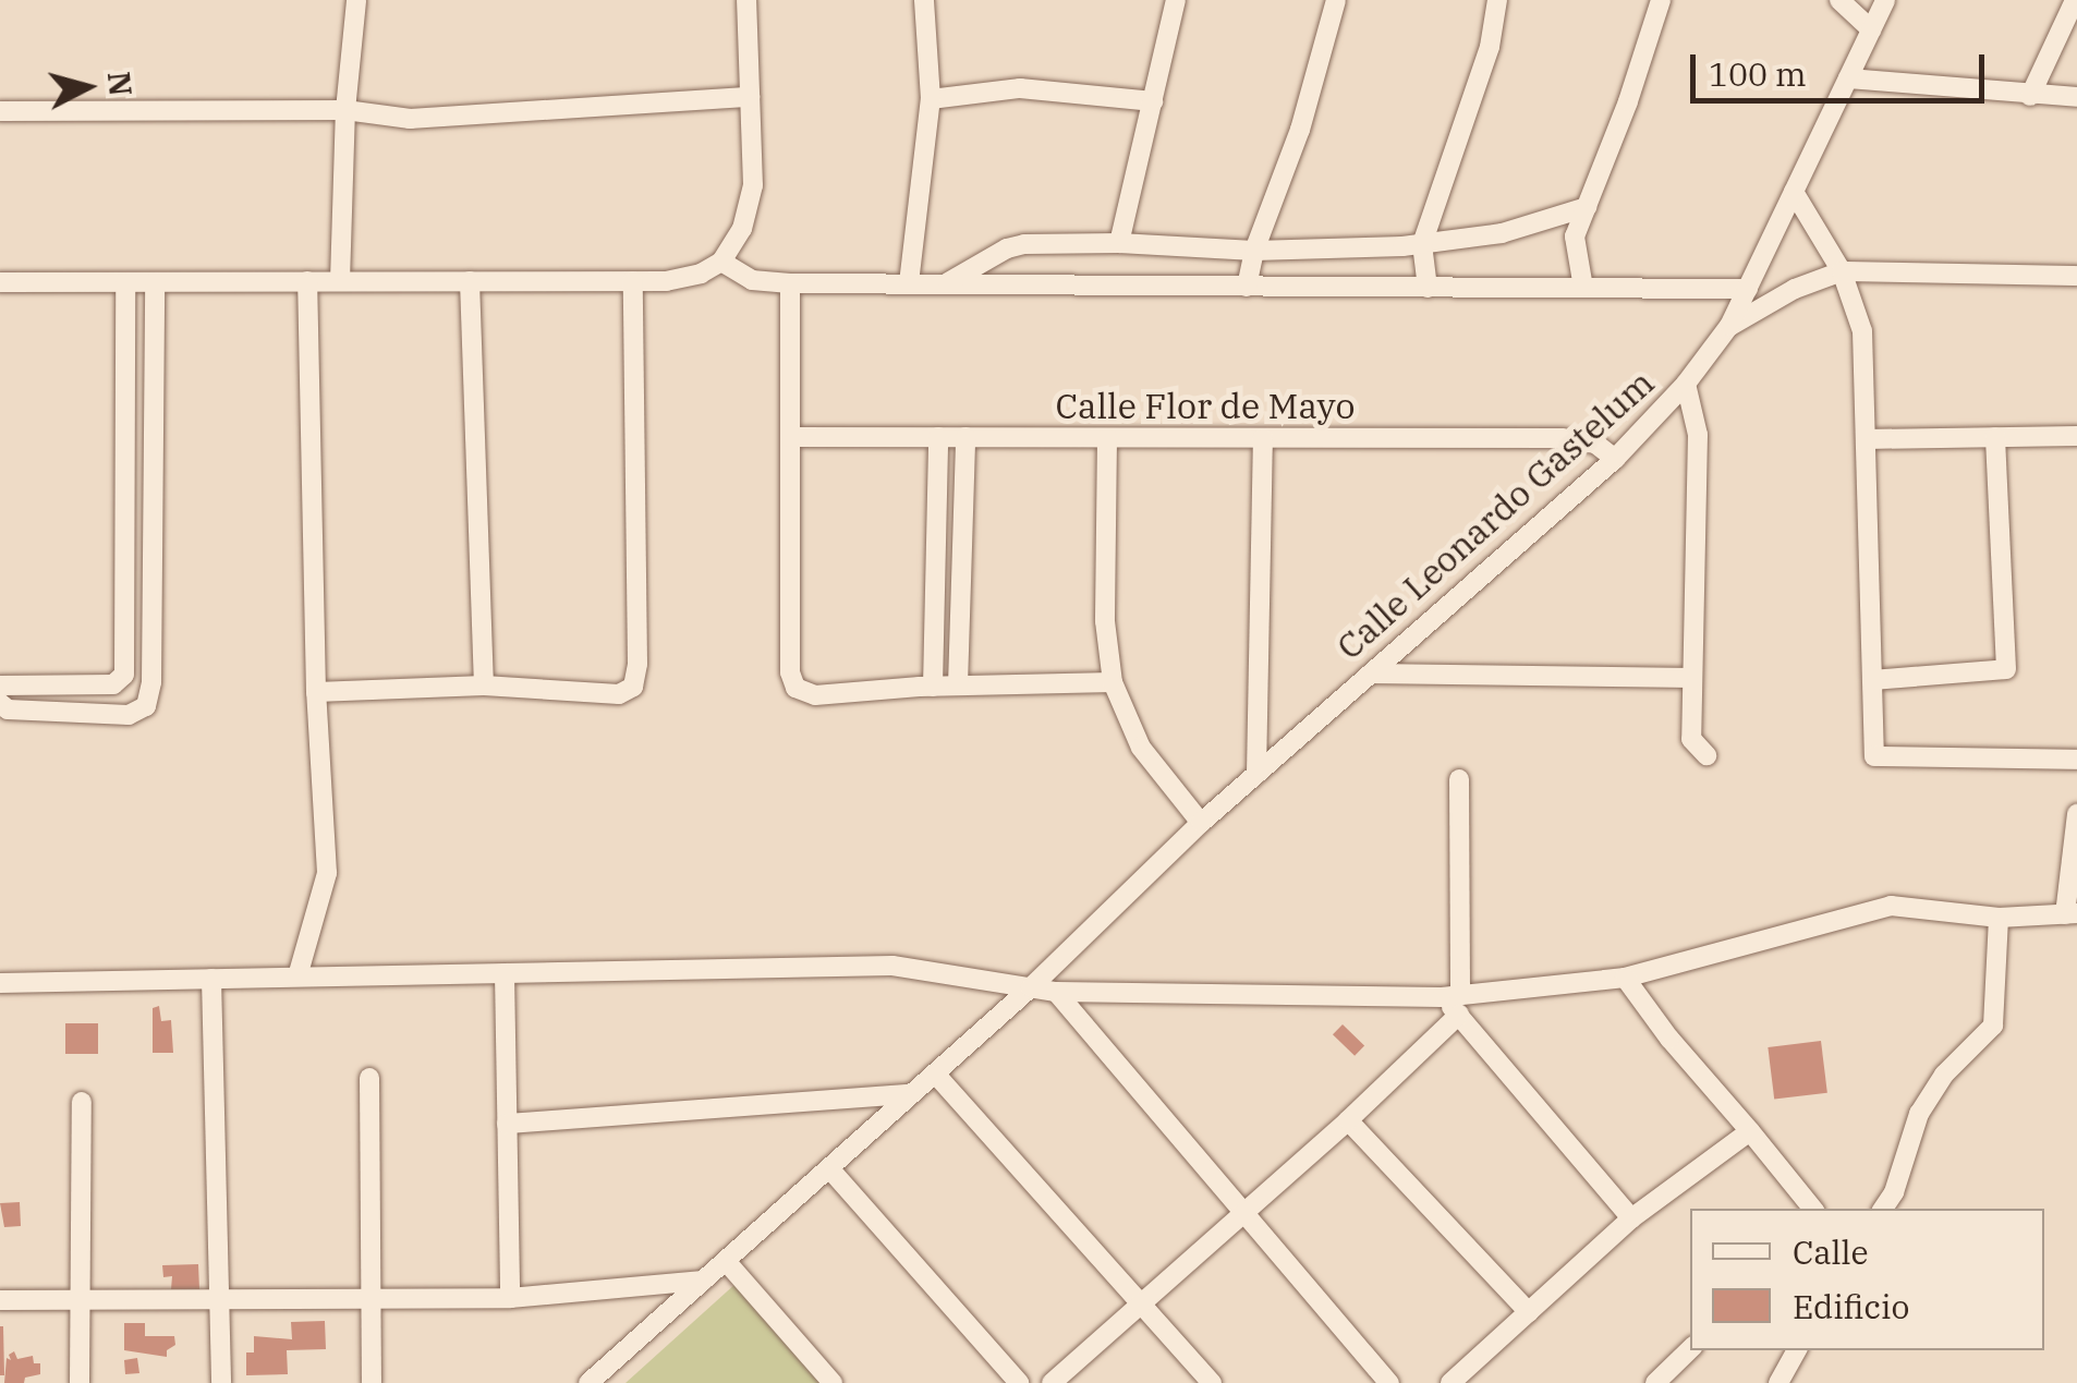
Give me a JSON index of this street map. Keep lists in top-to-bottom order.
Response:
{
  "streets": {
    "street": ["Calle Flor de Mayo", "Calle Leonardo Gastelum"]
  },
  "crossings": [
    ["Calle Flor de Mayo", "Calle Leonardo Gastelum"]
  ],
  "legend": ["Calle", "Edificio"],
  "scale_bar": "100 m",
  "north": "right"
}
